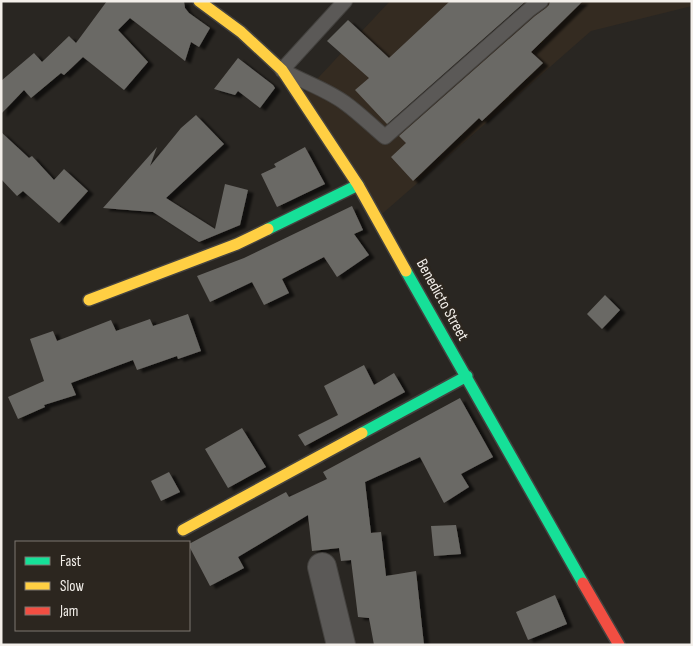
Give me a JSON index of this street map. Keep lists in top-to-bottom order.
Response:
{
  "streets": {
    "street": ["Benedicto Street"]
  },
  "legend": ["Fast", "Slow", "Jam"]
}
